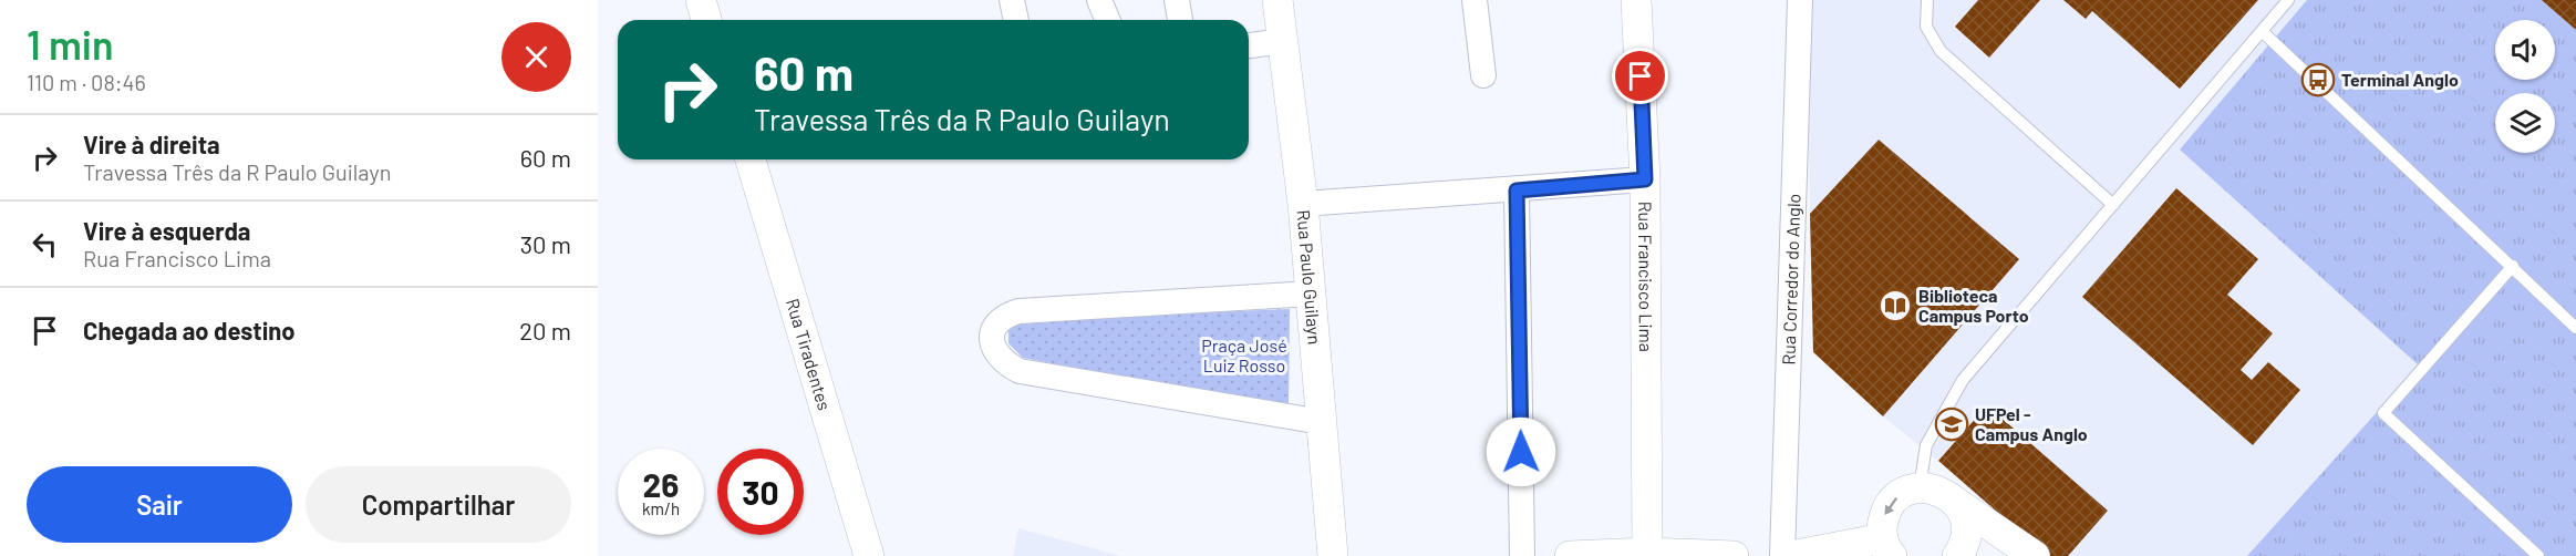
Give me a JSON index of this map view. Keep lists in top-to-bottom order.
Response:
{
  "streets": {
    "street": [
      "Rua Francisco Lima",
      "Rua Paulo Guilayn",
      "Rua Corredor do Anglo",
      "Rua Tiradentes"
    ]
  },
  "parks": ["Praça José Luiz Rosso"],
  "places": {
    "bus stop": ["Terminal Anglo"],
    "library": ["Biblioteca Campus Porto"],
    "school or university": ["UFPel - Campus Anglo"]
  },
  "page": {
    "heading": ["1 min", "110 m · 08:46"],
    "turn": ["60 m", "Travessa Três da R Paulo Guilayn"],
    "list": [
      {
        "name": "Vire à direita",
        "note": "Travessa Três da R Paulo Guilayn",
        "value": "60 m"
      },
      {
        "name": "Vire à esquerda",
        "note": "Rua Francisco Lima",
        "value": "30 m"
      },
      {
        "name": "Chegada ao destino",
        "value": "20 m"
      }
    ],
    "speed": "26 km/h",
    "limit": "30",
    "buttons": ["Sair", "Compartilhar"]
  }
}
